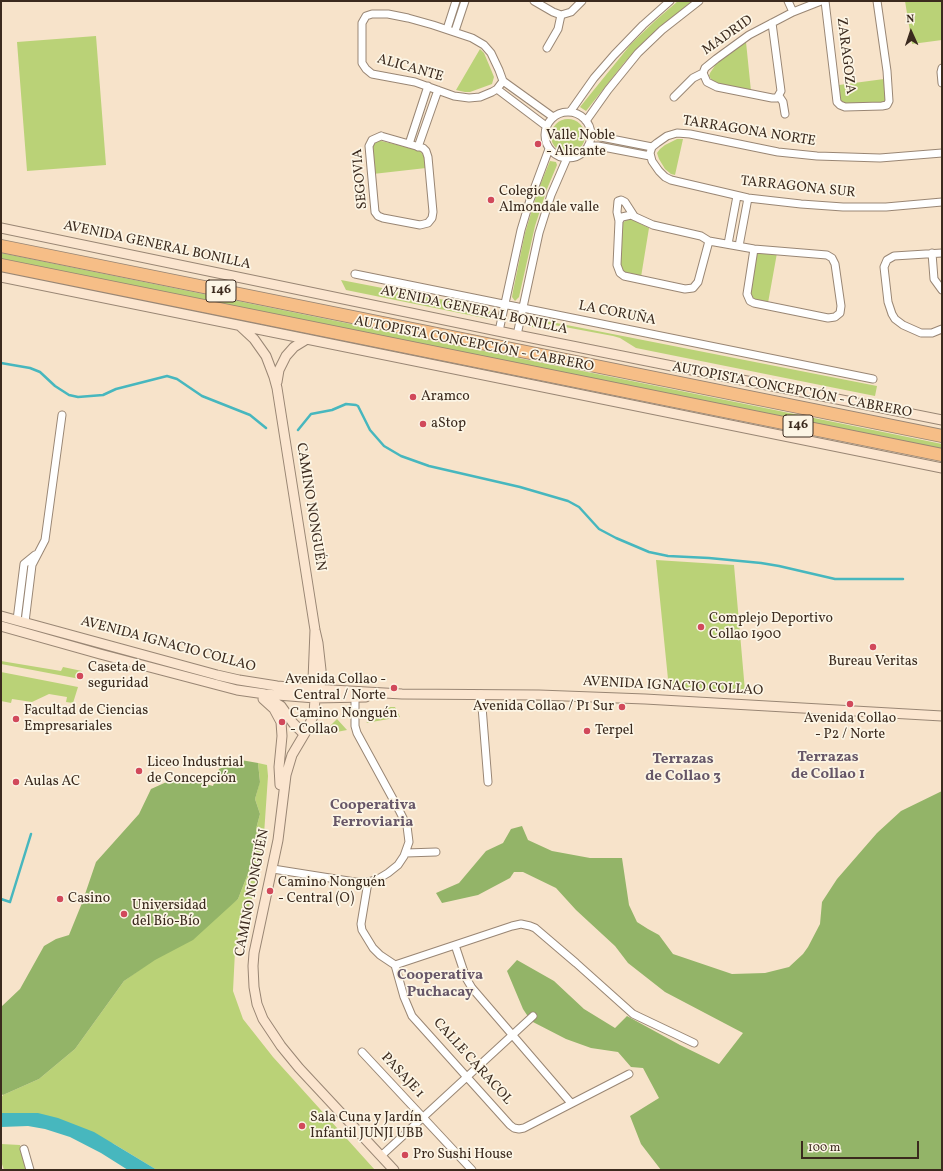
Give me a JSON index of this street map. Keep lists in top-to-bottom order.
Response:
{
  "streets": {
    "highway": ["146", "AUTOPISTA CONCEPCIÓN - CABRERO"],
    "main road": ["AVENIDA GENERAL BONILLA", "CAMINO NONGUÉN", "AVENIDA IGNACIO COLLAO"],
    "street": [
      "MADRID",
      "ZARAGOZA",
      "ALICANTE",
      "TARRAGONA NORTE",
      "SEGOVIA",
      "TARRAGONA SUR",
      "LA CORUÑA",
      "CALLE CARACOL",
      "PASAJE 1"
    ]
  },
  "crossings": [
    ["MADRID", "ZARAGOZA"],
    ["CAMINO NONGUÉN", "AVENIDA IGNACIO COLLAO"]
  ],
  "districts": [
    "Terrazas de Collao 1",
    "Terrazas de Collao 3",
    "Cooperativa Ferroviaria",
    "Cooperativa Puchacay"
  ],
  "places": [
    "Valle Noble - Alicante",
    "Colegio Almondale valle",
    "Aramco",
    "aStop",
    "Complejo Deportivo Collao 1900",
    "Bureau Veritas",
    "Caseta de seguridad",
    "Avenida Collao - Central / Norte",
    "Avenida Collao - P2 / Norte",
    "Avenida Collao / P1 Sur",
    "Facultad de Ciencias Empresariales",
    "Camino Nonguén - Collao",
    "Terpel",
    "Liceo Industrial de Concepción",
    "Aulas AC",
    "Camino Nonguén - Central (O)",
    "Casino",
    "Universidad del Bío-Bío",
    "Sala Cuna y Jardín Infantil JUNJI UBB",
    "Pro Sushi House"
  ],
  "scale_bar": "100 m",
  "north": "top"
}
